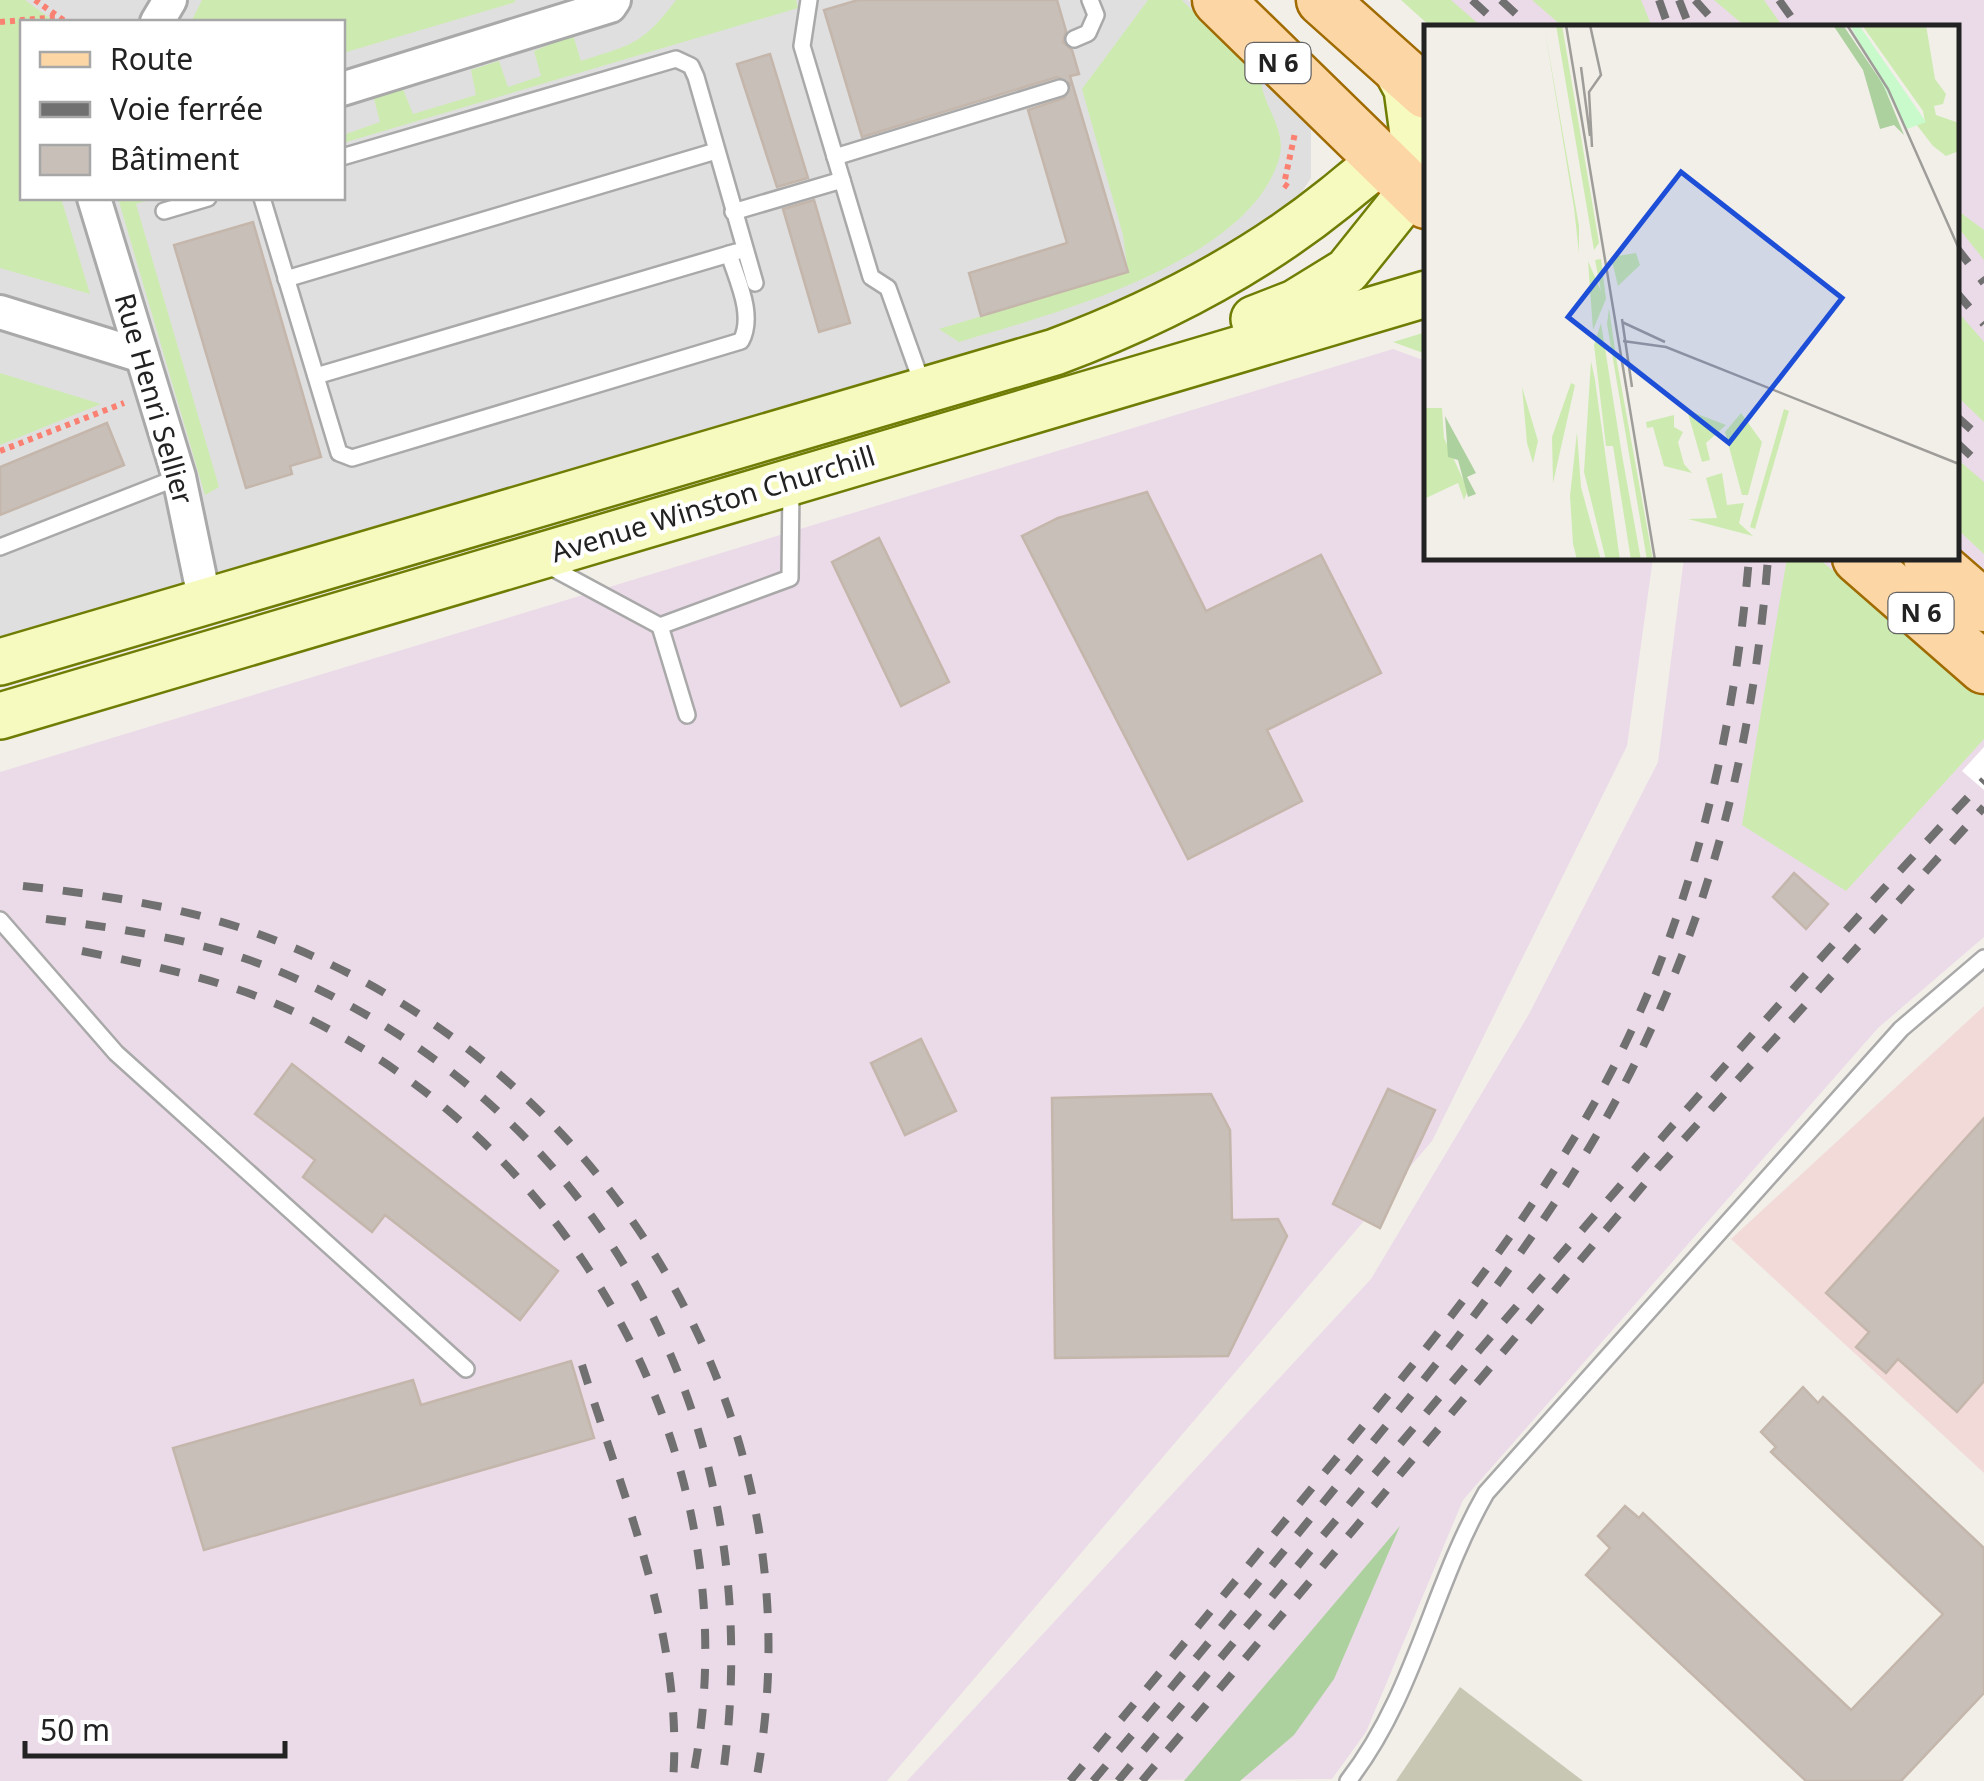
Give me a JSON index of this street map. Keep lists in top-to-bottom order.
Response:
{
  "streets": {
    "main road": ["N 6", "Avenue Winston Churchill"],
    "street": ["Rue Henri Sellier"]
  },
  "crossings": [
    ["N 6", "Avenue Winston Churchill"],
    ["Rue Henri Sellier", "Avenue Winston Churchill"]
  ],
  "legend": ["Route", "Voie ferrée", "Bâtiment"],
  "scale_bar": "50 m"
}
